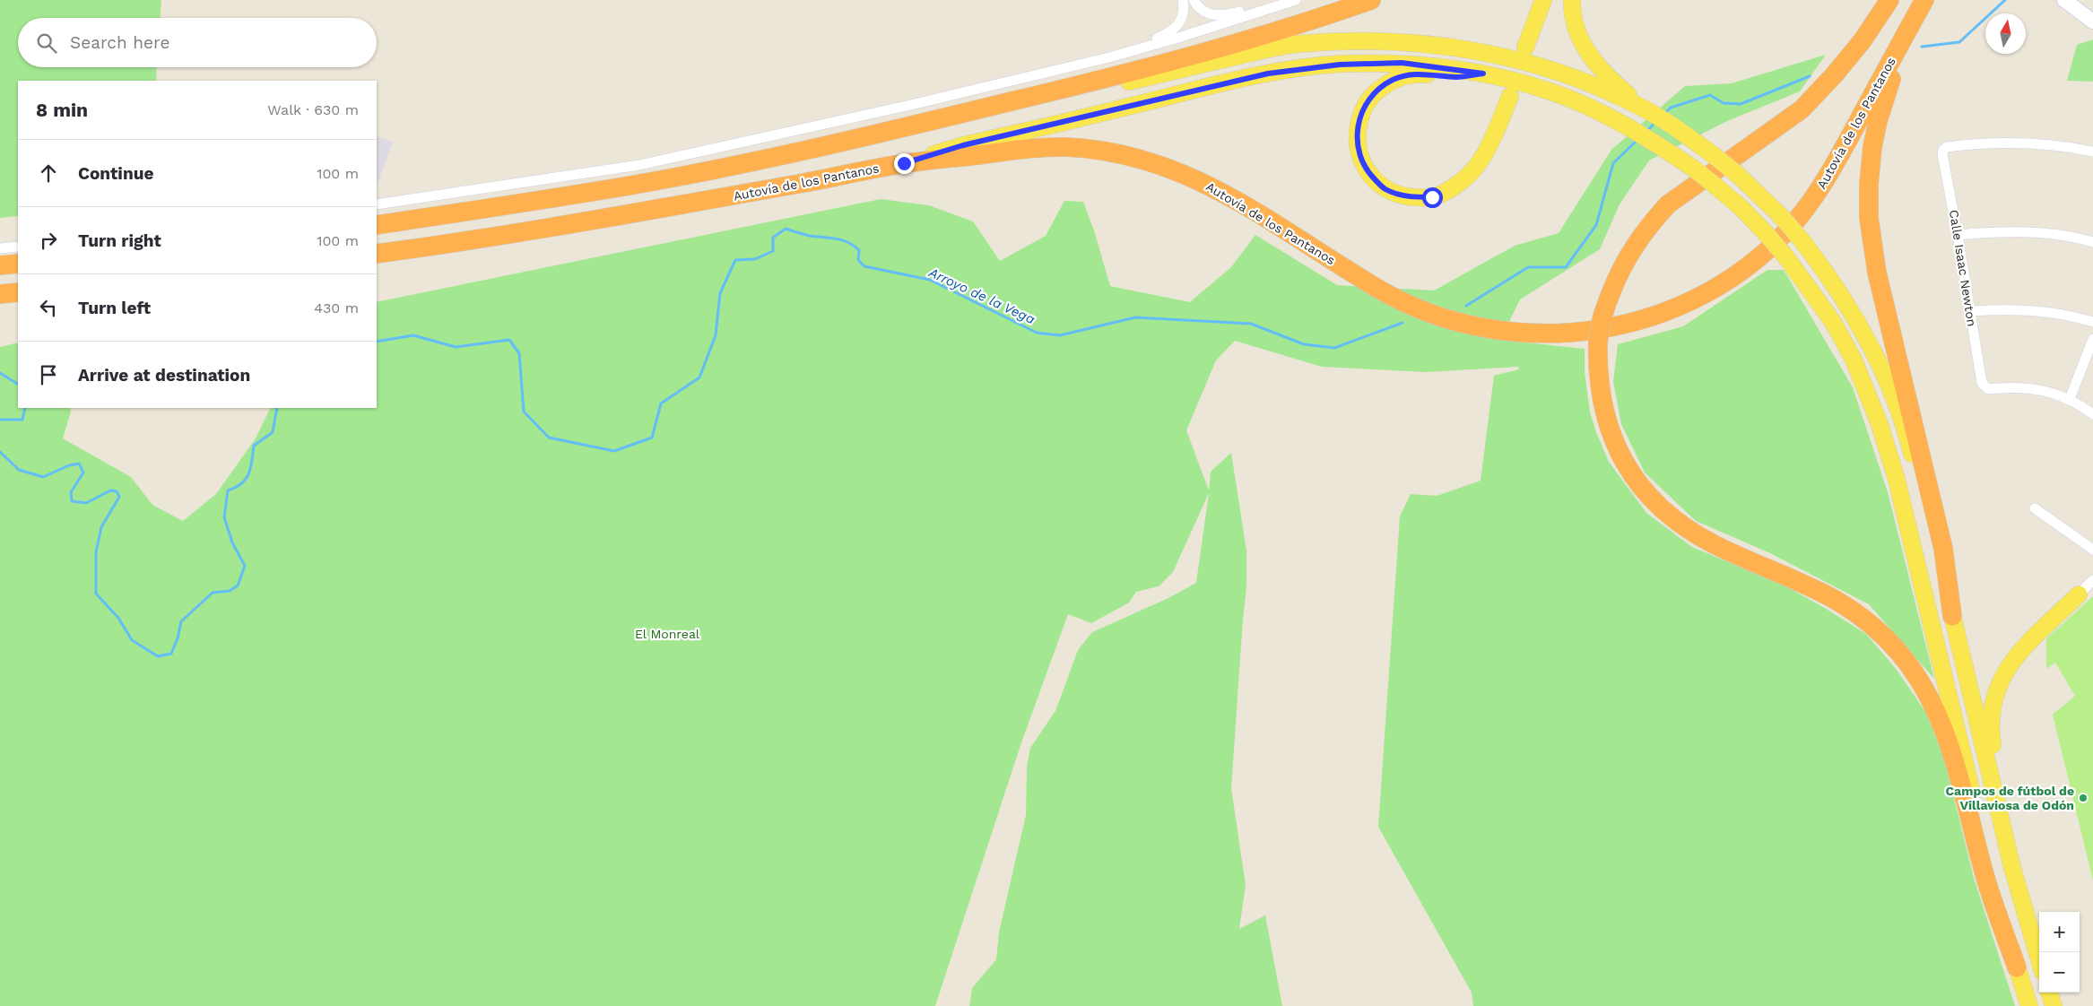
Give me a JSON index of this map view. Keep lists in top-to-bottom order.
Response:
{
  "streets": {
    "highway": ["Autovía de los Pantanos"],
    "street": ["Calle Isaac Newton"]
  },
  "water": ["Arroyo de la Vega"],
  "parks": ["El Monreal"],
  "places": ["Campos de fútbol de Villaviosa de Odón"],
  "north": "top",
  "page": {
    "search": "Search here",
    "heading": ["8 min", "Walk · 630 m"],
    "list": [
      ["Continue", "100 m"],
      ["Turn right", "100 m"],
      ["Turn left", "430 m"],
      "Arrive at destination"
    ],
    "map_buttons": ["+", "−"]
  }
}
